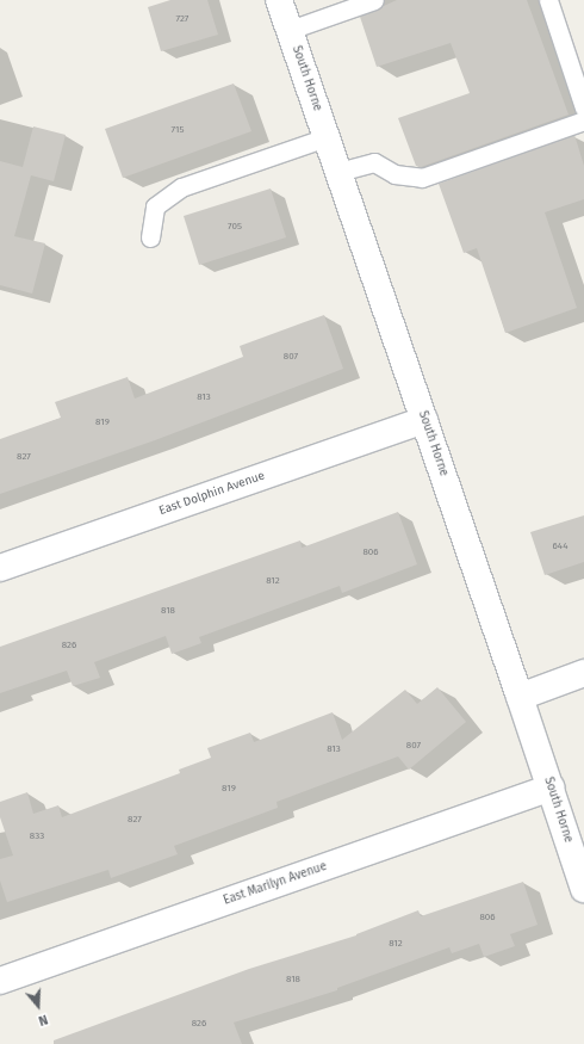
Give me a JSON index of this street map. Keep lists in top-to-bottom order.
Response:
{
  "streets": {
    "street": ["South Horne", "East Dolphin Avenue", "East Marilyn Avenue"]
  },
  "crossings": [
    ["South Horne", "East Dolphin Avenue"],
    ["South Horne", "East Marilyn Avenue"]
  ],
  "house_numbers": [
    "727",
    "715",
    "705",
    "807",
    "813",
    "819",
    "827",
    "644",
    "806",
    "812",
    "818",
    "826",
    "807",
    "813",
    "819",
    "827",
    "833",
    "806",
    "812",
    "818",
    "826"
  ],
  "north": "bottom"
}
